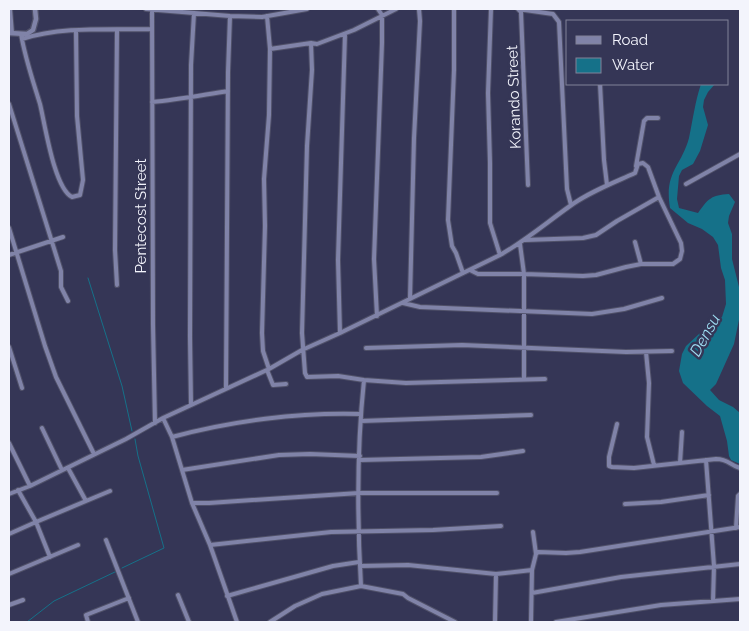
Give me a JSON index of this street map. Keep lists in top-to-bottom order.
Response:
{
  "streets": {
    "street": ["Korando Street", "Pentecost Street"]
  },
  "water": ["Densu"],
  "legend": ["Road", "Water"]
}
